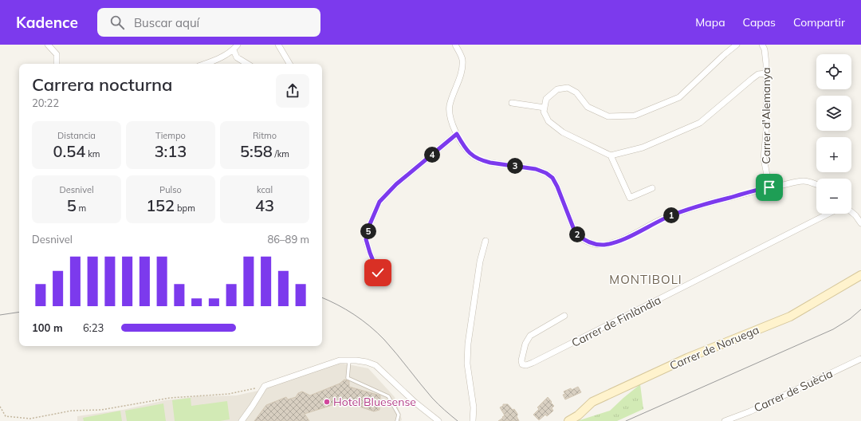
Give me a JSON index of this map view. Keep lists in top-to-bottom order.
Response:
{
  "streets": {
    "street": [
      "Carrer d'Alemanya",
      "Carrer de Finlàndia",
      "Carrer de Noruega",
      "Carrer de Suècia"
    ]
  },
  "districts": ["MONTIBOLI"],
  "places": ["Hotel Bluesense"],
  "page": {
    "header": "Kadence",
    "search": "Buscar aquí",
    "nav": ["Mapa", "Capas", "Compartir"],
    "map_buttons": ["+", "−"],
    "heading": ["Carrera nocturna", "20:22"],
    "stats": [
      ["Distancia", "0.54 km"],
      ["Tiempo", "3:13"],
      ["Ritmo", "5:58 /km"],
      ["Desnivel", "5 m"],
      ["Pulso", "152 bpm"],
      ["kcal", "43"]
    ],
    "pins": [
      "4",
      "3",
      "1",
      "5",
      "2"
    ],
    "chart": ["Desnivel", "86–89 m"],
    "list": [
      {
        "name": "100 m",
        "note": "6:23"
      }
    ]
  }
}
